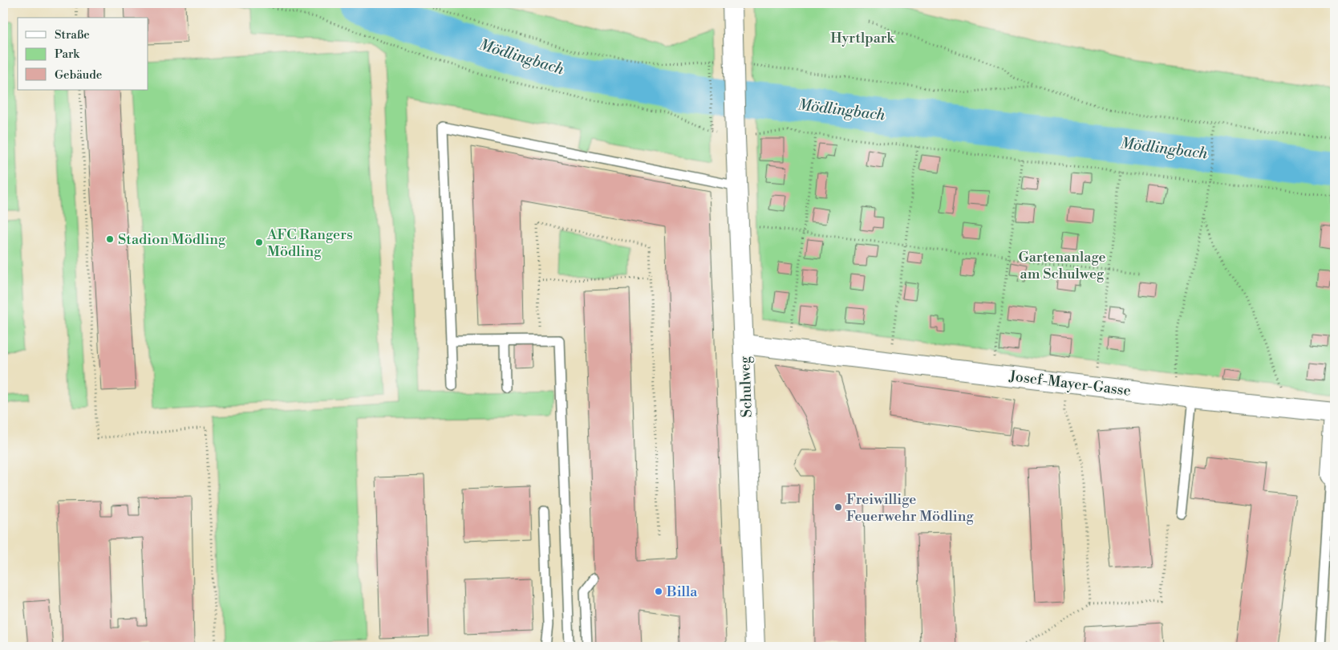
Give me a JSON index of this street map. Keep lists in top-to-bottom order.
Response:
{
  "streets": {
    "street": ["Josef-Mayer-Gasse", "Schulweg"]
  },
  "crossings": [
    ["Josef-Mayer-Gasse", "Schulweg"]
  ],
  "water": ["Mödlingbach"],
  "parks": ["Hyrtlpark", "Gartenanlage am Schulweg"],
  "places": [
    "Stadion Mödling",
    "AFC Rangers Mödling",
    "Freiwillige Feuerwehr Mödling",
    "Billa"
  ],
  "legend": ["Straße", "Park", "Gebäude"]
}
